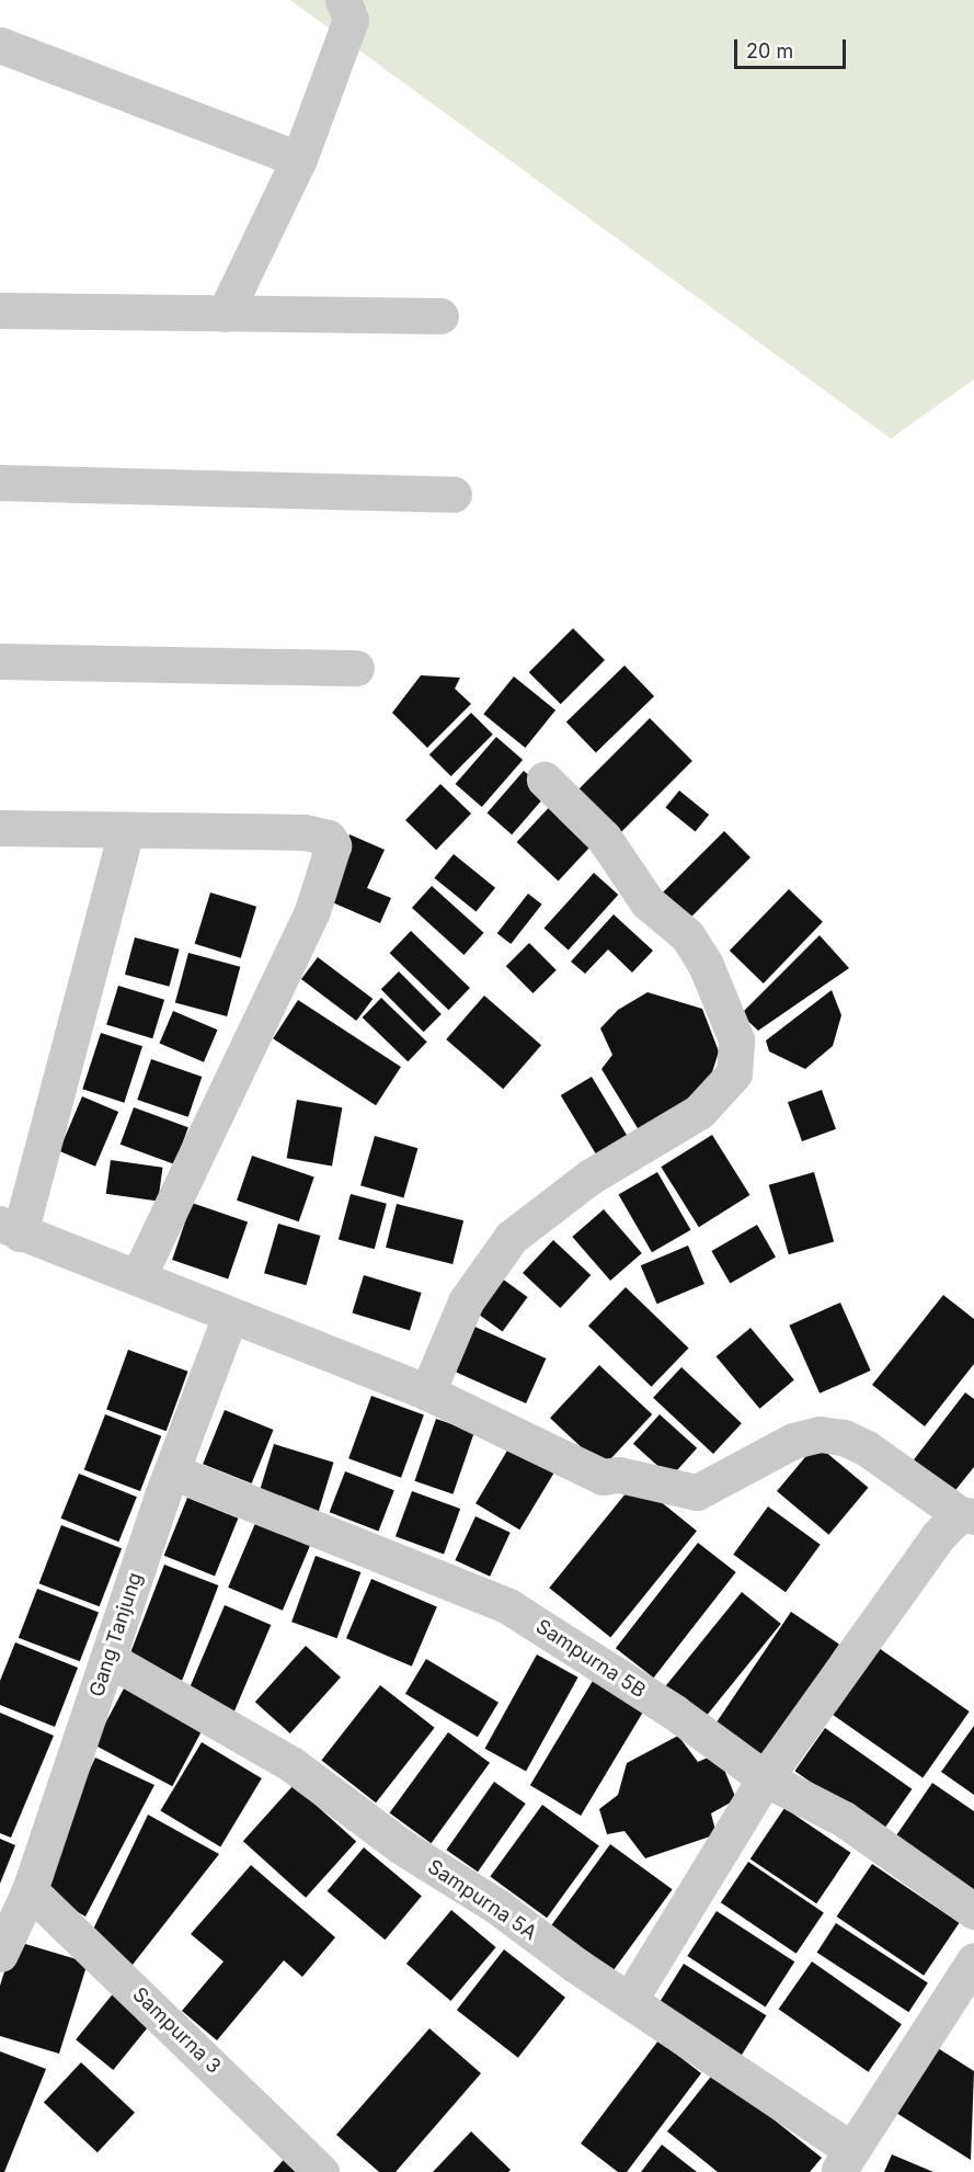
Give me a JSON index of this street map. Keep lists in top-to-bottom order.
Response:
{
  "streets": {
    "street": [
      "Gang Tanjung",
      "Sampurna 5B",
      "Sampurna 5A",
      "Sampurna 3"
    ]
  },
  "crossings": [
    ["Gang Tanjung", "Sampurna 5B"],
    ["Gang Tanjung", "Sampurna 5A"],
    ["Gang Tanjung", "Sampurna 3"]
  ],
  "scale_bar": "20 m"
}
